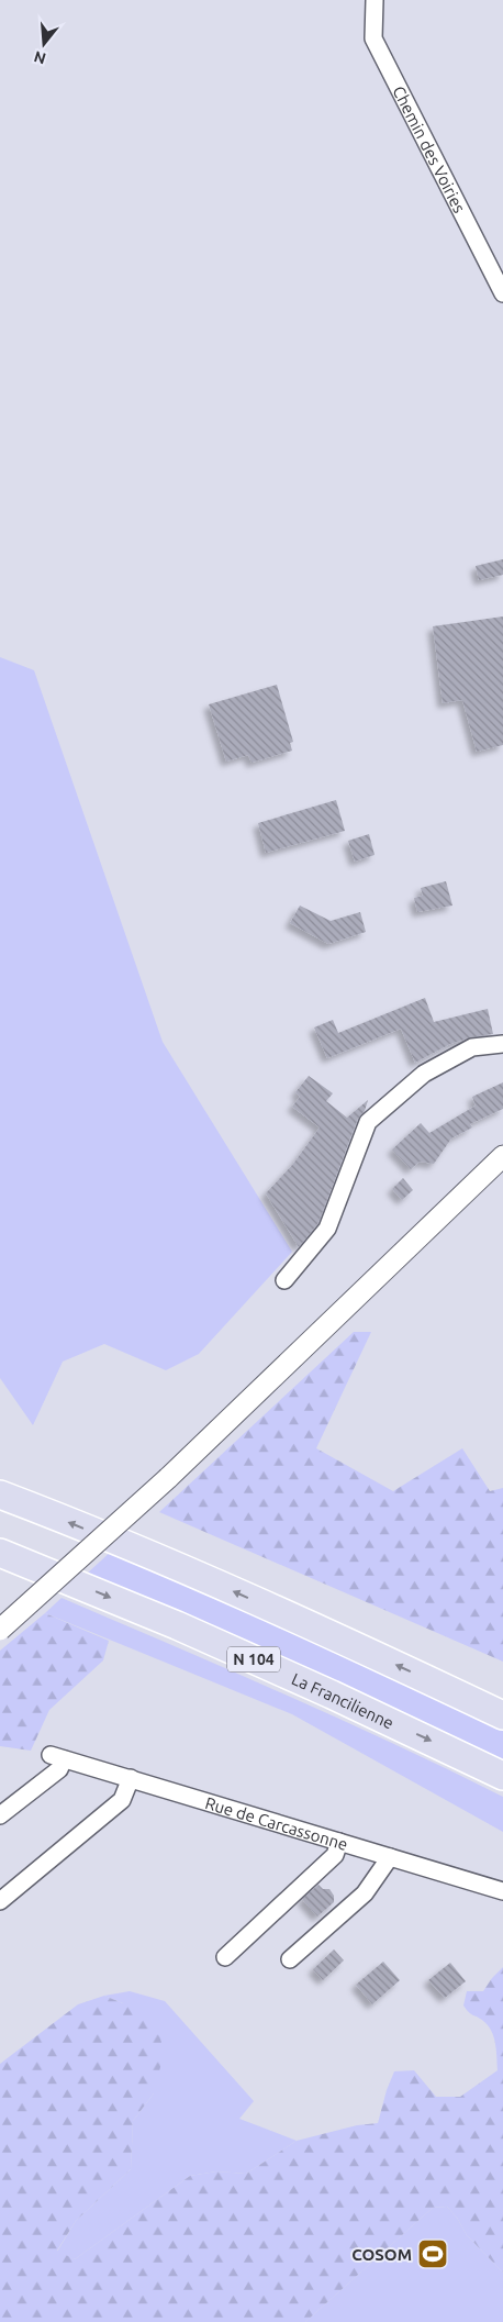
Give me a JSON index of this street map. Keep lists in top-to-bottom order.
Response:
{
  "streets": {
    "highway": ["N 104", "La Francilienne"],
    "street": ["Chemin des Voiries", "Rue de Carcassonne"]
  },
  "places": {
    "sports": ["COSOM"]
  },
  "north": "bottom"
}
